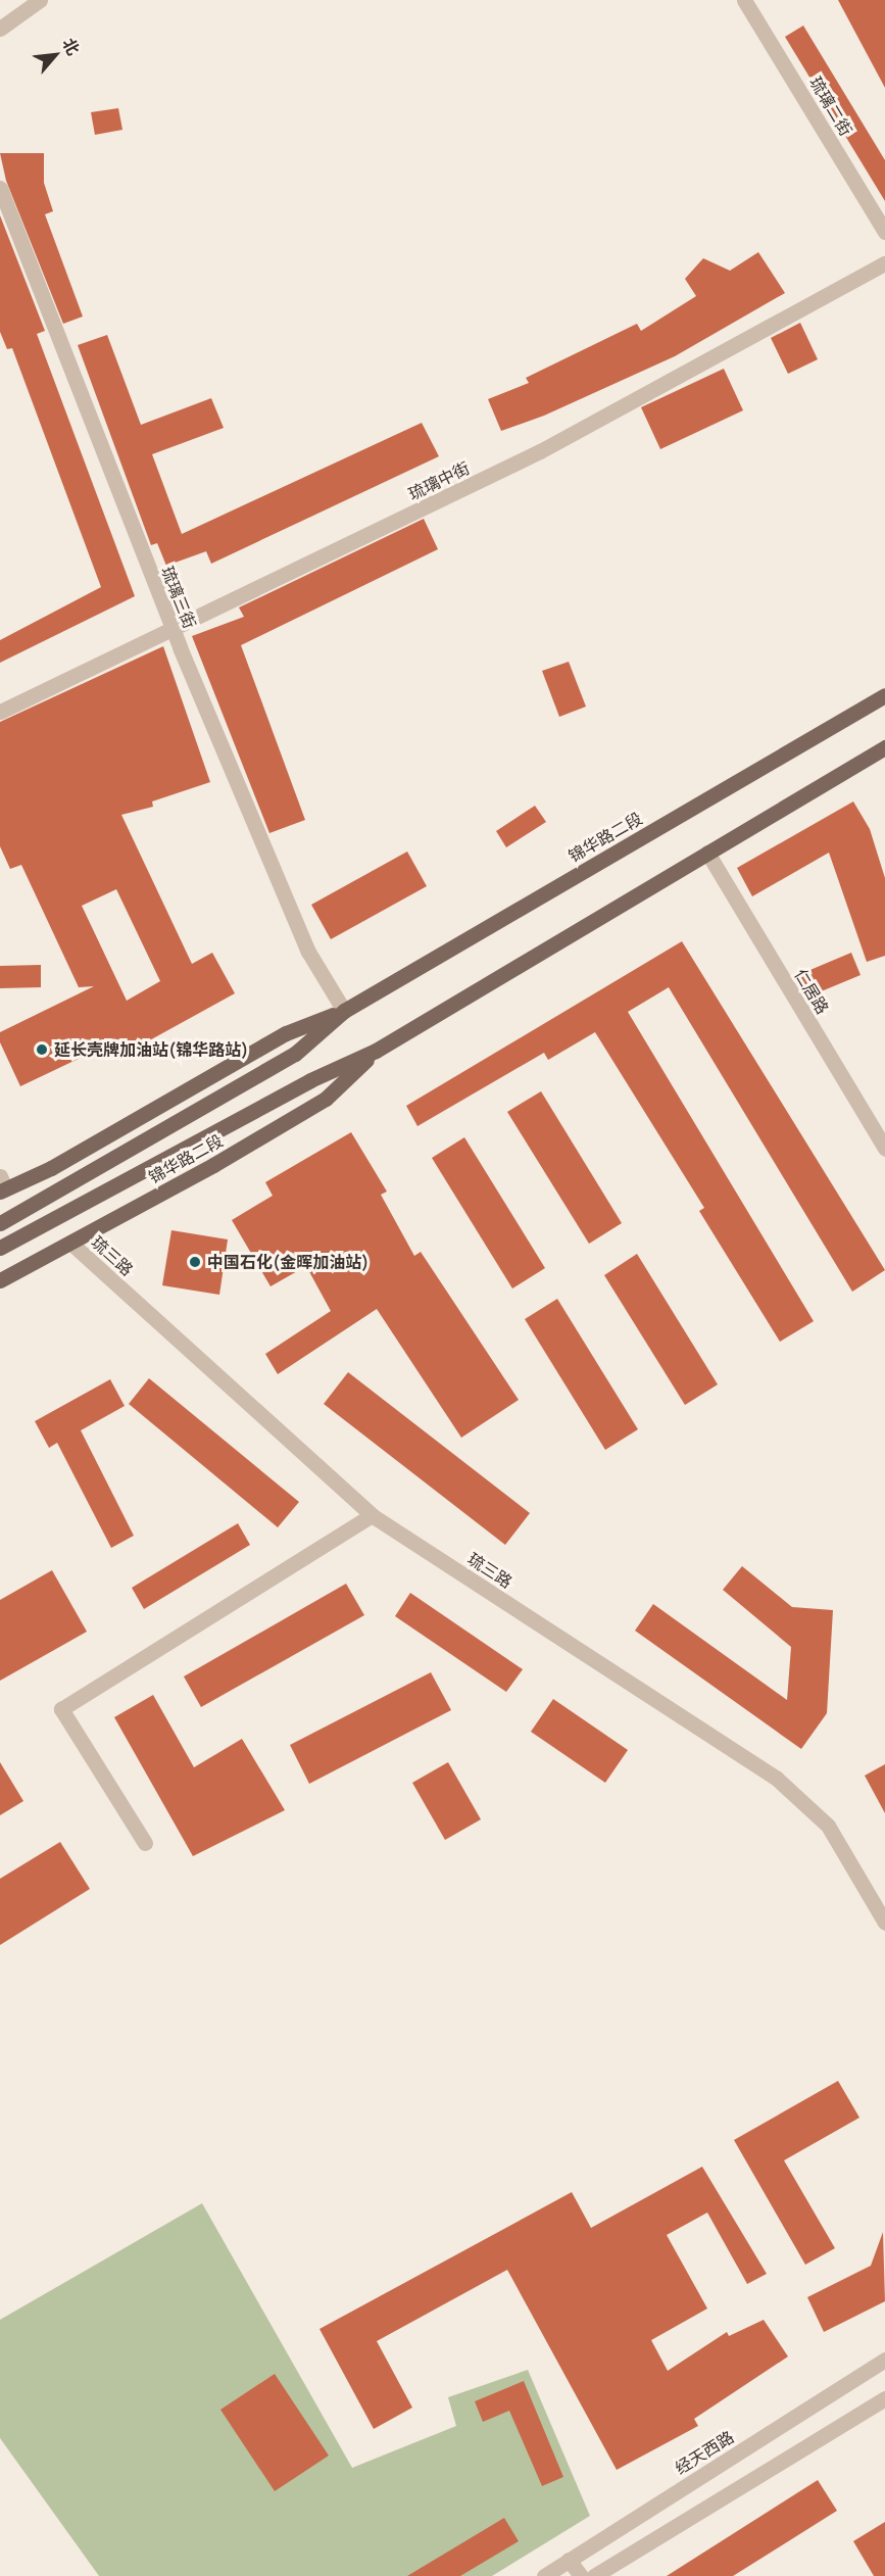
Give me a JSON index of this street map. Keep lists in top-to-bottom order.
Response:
{
  "streets": {
    "main road": ["锦华路二段"],
    "street": [
      "琉璃二街",
      "琉璃中街",
      "琉璃三街",
      "仁居路",
      "琉三路",
      "经天西路"
    ]
  },
  "crossings": [
    ["琉璃中街", "琉璃三街"],
    ["琉璃三街", "锦华路二段"],
    ["锦华路二段", "仁居路"],
    ["锦华路二段", "琉三路"]
  ],
  "places": ["延长壳牌加油站(锦华路站)", "中国石化(金晖加油站)"],
  "north": "top right"
}
